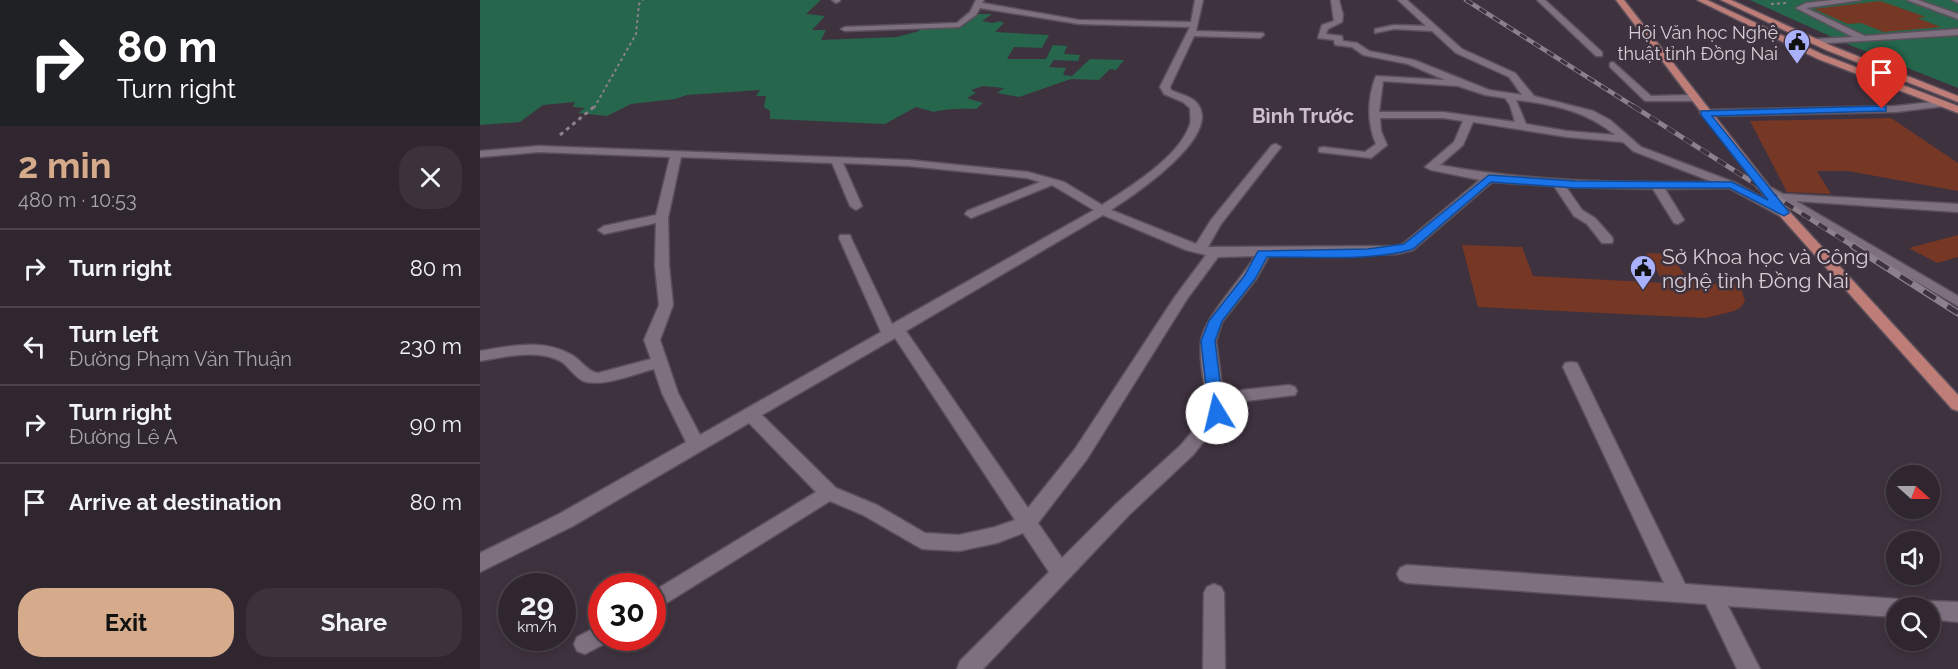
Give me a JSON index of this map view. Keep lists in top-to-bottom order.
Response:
{
  "districts": ["Bình Trước"],
  "places": {
    "public building": ["Hội Văn học Nghệ thuật tỉnh Đồng Nai", "Sở Khoa học và Công nghệ tỉnh Đồng Nai"]
  },
  "north": "right",
  "page": {
    "turn": ["80 m", "Turn right"],
    "heading": ["2 min", "480 m · 10:53"],
    "list": [
      {
        "name": "Turn right",
        "value": "80 m"
      },
      {
        "name": "Turn left",
        "note": "Đường Phạm Văn Thuận",
        "value": "230 m"
      },
      {
        "name": "Turn right",
        "note": "Đường Lê A",
        "value": "90 m"
      },
      {
        "name": "Arrive at destination",
        "value": "80 m"
      }
    ],
    "speed": "29 km/h",
    "limit": "30",
    "buttons": ["Exit", "Share"]
  }
}
